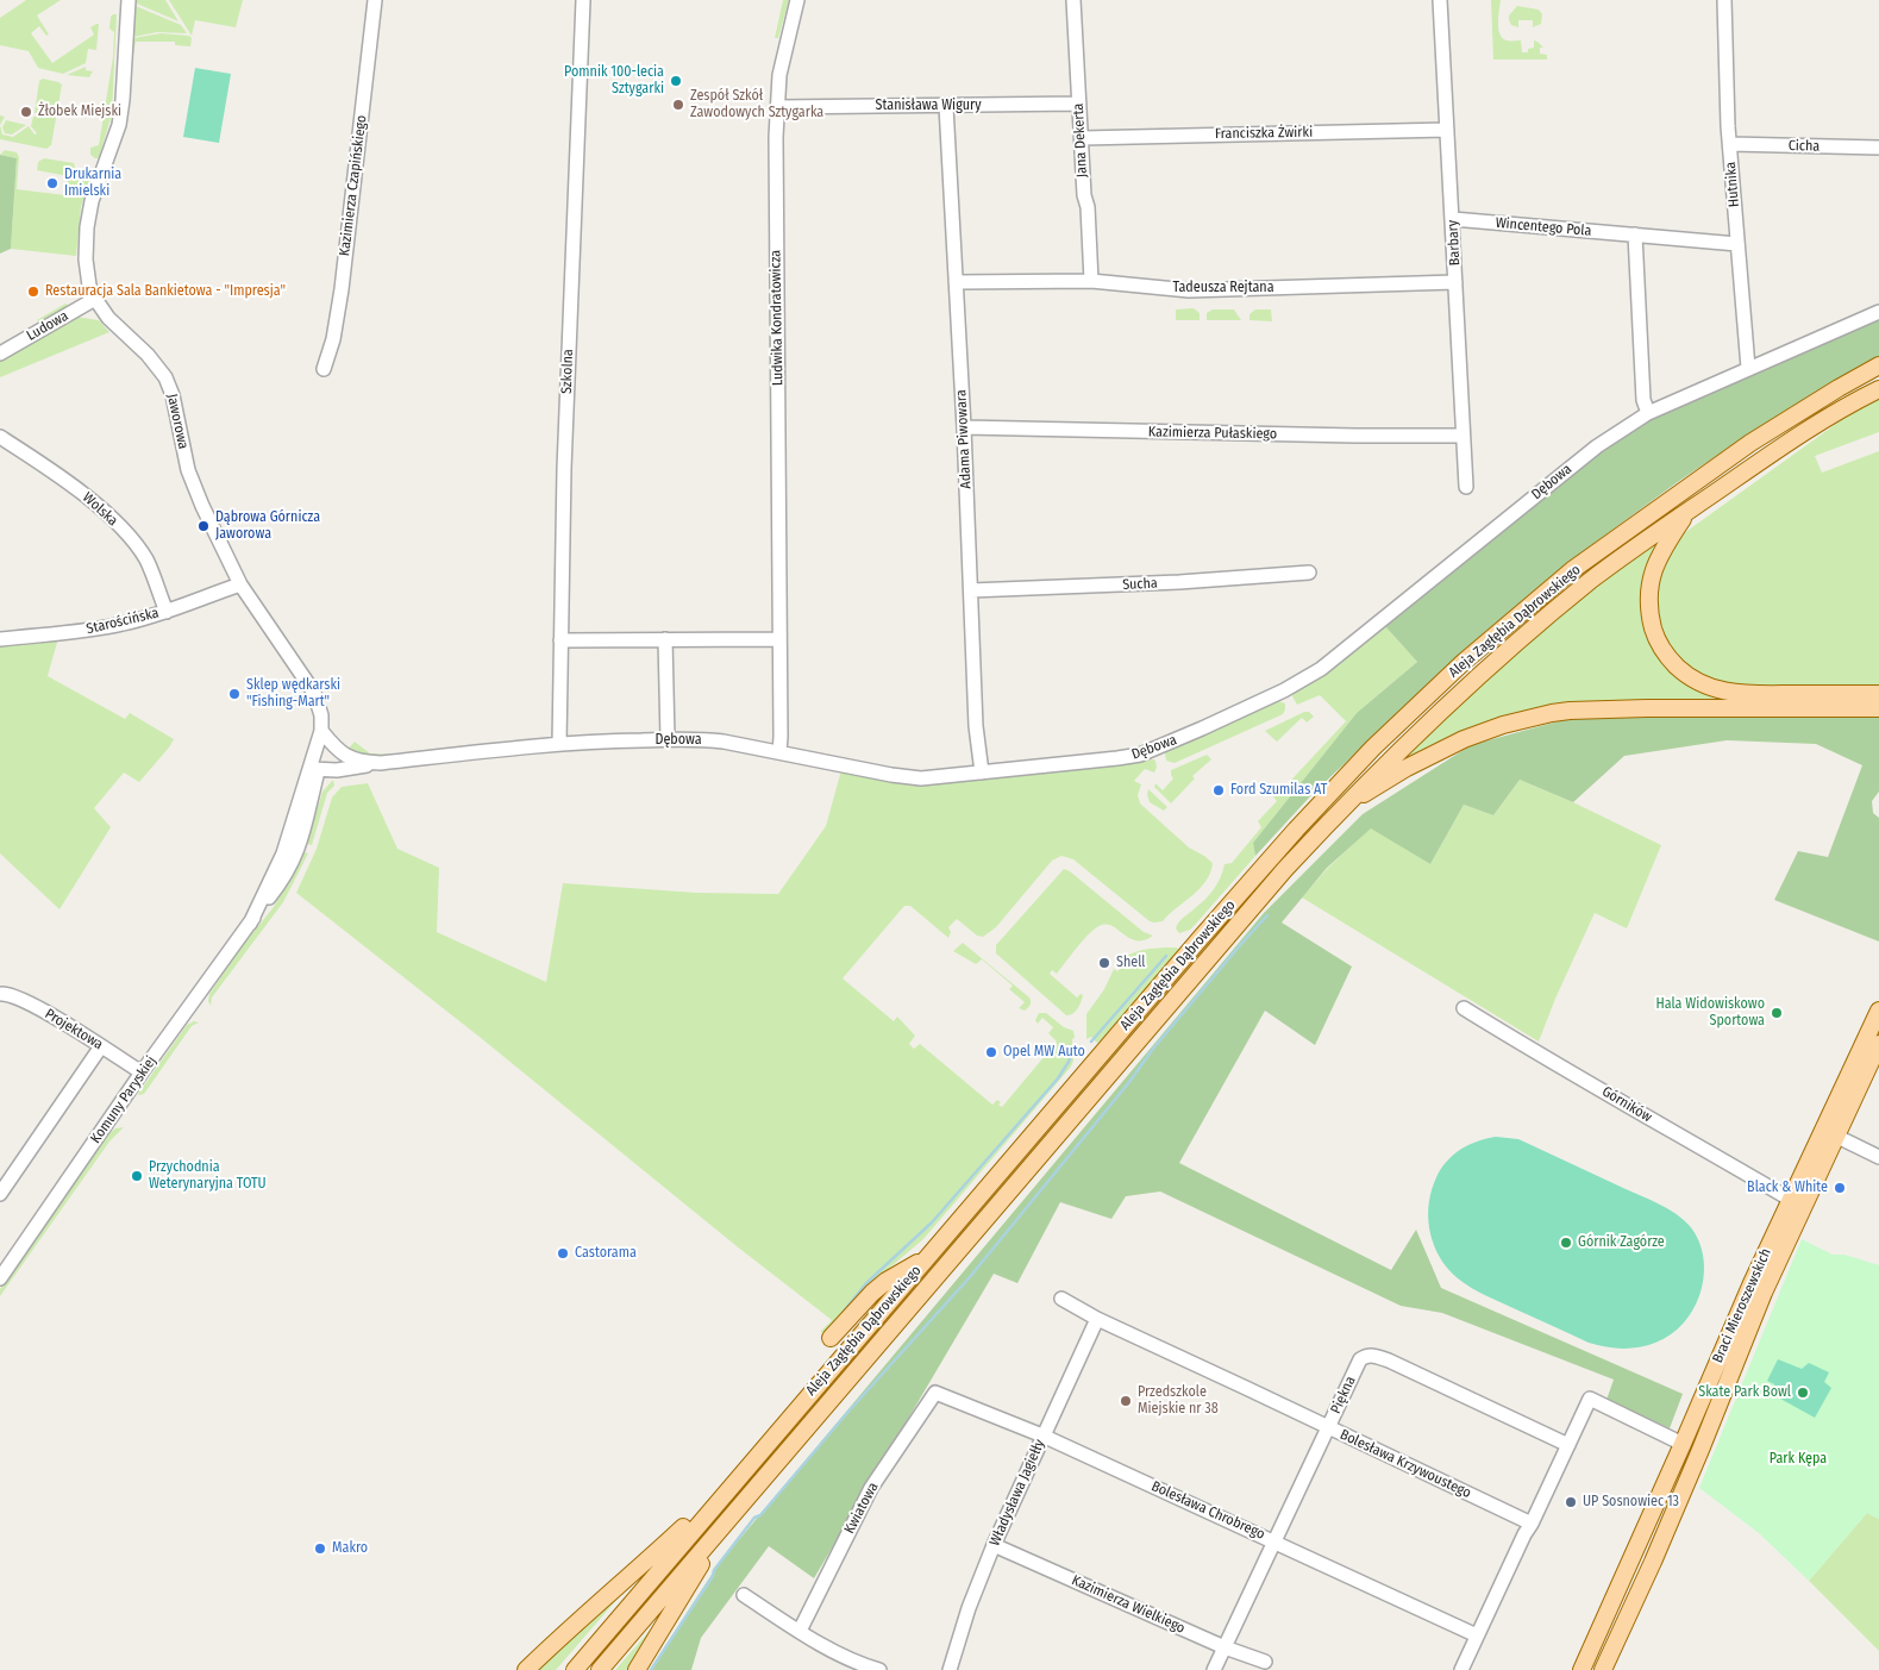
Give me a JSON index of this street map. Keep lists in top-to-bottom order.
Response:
{
  "streets": {
    "main road": ["Aleja Zagłębia Dąbrowskiego", "Braci Mieroszewskich"],
    "street": [
      "Stanisława Wigury",
      "Franciszka Żwirki",
      "Jana Dekerta",
      "Cicha",
      "Hutnika",
      "Kazimierza Czapińskiego",
      "Wincentego Pola",
      "Barbary",
      "Tadeusza Rejtana",
      "Ludwika Kondratowicza",
      "Ludowa",
      "Szkolna",
      "Jaworowa",
      "Kazimierza Pułaskiego",
      "Adama Piwowara",
      "Dębowa",
      "Wolska",
      "Sucha",
      "Starościńska",
      "Projektowa",
      "Komuny Paryskiej",
      "Górników",
      "Piękna",
      "Bolesława Krzywoustego",
      "Władysława Jagiełły",
      "Kwiatowa",
      "Bolesława Chrobrego",
      "Kazimierza Wielkiego"
    ]
  },
  "crossings": [
    ["Stanisława Wigury", "Jana Dekerta"],
    ["Stanisława Wigury", "Ludwika Kondratowicza"],
    ["Stanisława Wigury", "Adama Piwowara"],
    ["Franciszka Żwirki", "Jana Dekerta"],
    ["Franciszka Żwirki", "Barbary"],
    ["Jana Dekerta", "Tadeusza Rejtana"],
    ["Cicha", "Hutnika"],
    ["Hutnika", "Wincentego Pola"],
    ["Hutnika", "Dębowa"],
    ["Wincentego Pola", "Barbary"],
    ["Barbary", "Tadeusza Rejtana"],
    ["Barbary", "Kazimierza Pułaskiego"],
    ["Tadeusza Rejtana", "Adama Piwowara"],
    ["Ludwika Kondratowicza", "Dębowa"],
    ["Ludowa", "Jaworowa"],
    ["Szkolna", "Dębowa"],
    ["Jaworowa", "Dębowa"],
    ["Jaworowa", "Starościńska"],
    ["Jaworowa", "Komuny Paryskiej"],
    ["Kazimierza Pułaskiego", "Adama Piwowara"],
    ["Adama Piwowara", "Dębowa"],
    ["Adama Piwowara", "Sucha"],
    ["Wolska", "Starościńska"],
    ["Projektowa", "Komuny Paryskiej"],
    ["Górników", "Braci Mieroszewskich"],
    ["Piękna", "Bolesława Krzywoustego"],
    ["Piękna", "Bolesława Chrobrego"],
    ["Piękna", "Kazimierza Wielkiego"],
    ["Bolesława Krzywoustego", "Władysława Jagiełły"],
    ["Władysława Jagiełły", "Bolesława Chrobrego"],
    ["Władysława Jagiełły", "Kazimierza Wielkiego"],
    ["Kwiatowa", "Bolesława Chrobrego"]
  ],
  "parks": ["Park Kępa"],
  "places": [
    "Pomnik 100-lecia Sztygarki",
    "Zespół Szkół Zawodowych Sztygarka",
    "Żłobek Miejski",
    "Drukarnia Imielski",
    "Restauracja Sala Bankietowa - \"Impresja\"",
    "Dąbrowa Górnicza Jaworowa",
    "Sklep wędkarski \"Fishing-Mart\"",
    "Ford Szumilas AT",
    "Shell",
    "Hala Widowiskowo Sportowa",
    "Opel MW Auto",
    "Przychodnia Weterynaryjna TOTU",
    "Black & White",
    "Górnik Zagórze",
    "Castorama",
    "Skate Park Bowl",
    "Przedszkole Miejskie nr 38",
    "UP Sosnowiec 13",
    "Makro"
  ]
}
